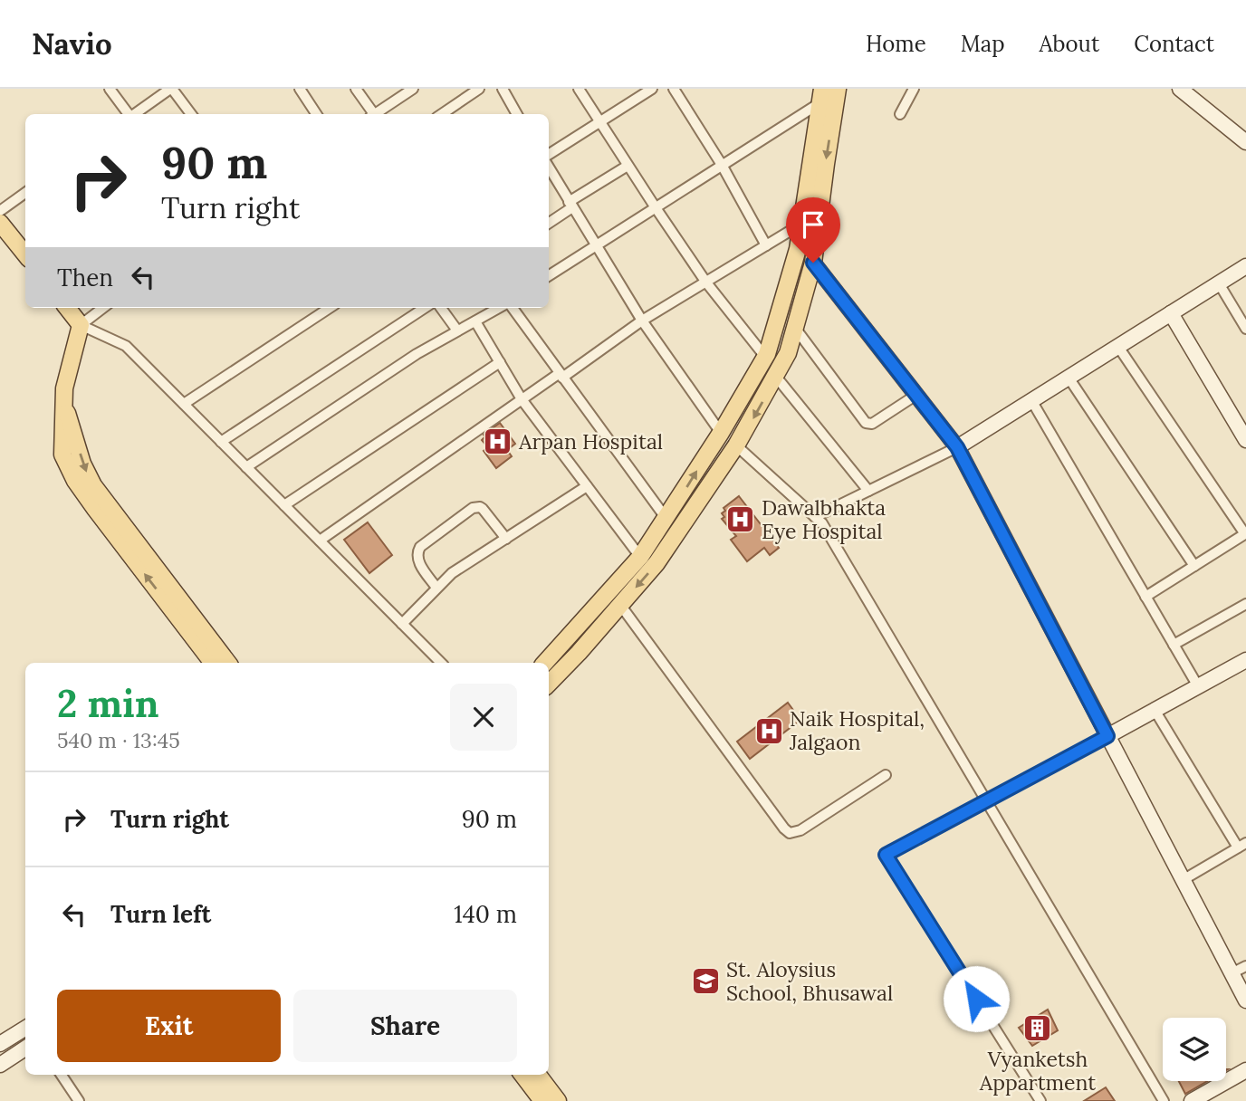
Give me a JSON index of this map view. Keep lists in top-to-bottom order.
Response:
{
  "places": {
    "hospital": ["Arpan Hospital", "Dawalbhakta Eye Hospital", "Naik Hospital, Jalgaon"],
    "school or university": ["St. Aloysius School, Bhusawal"],
    "building": ["Vyanketsh Appartment"]
  },
  "page": {
    "header": "Navio",
    "nav": [
      "Home",
      "Map",
      "About",
      "Contact"
    ],
    "turn": ["90 m", "Turn right"],
    "then": "Then",
    "heading": ["2 min", "540 m · 13:45"],
    "list": [
      {
        "name": "Turn right",
        "value": "90 m"
      },
      {
        "name": "Turn left",
        "value": "140 m"
      }
    ],
    "buttons": ["Exit", "Share"]
  }
}
